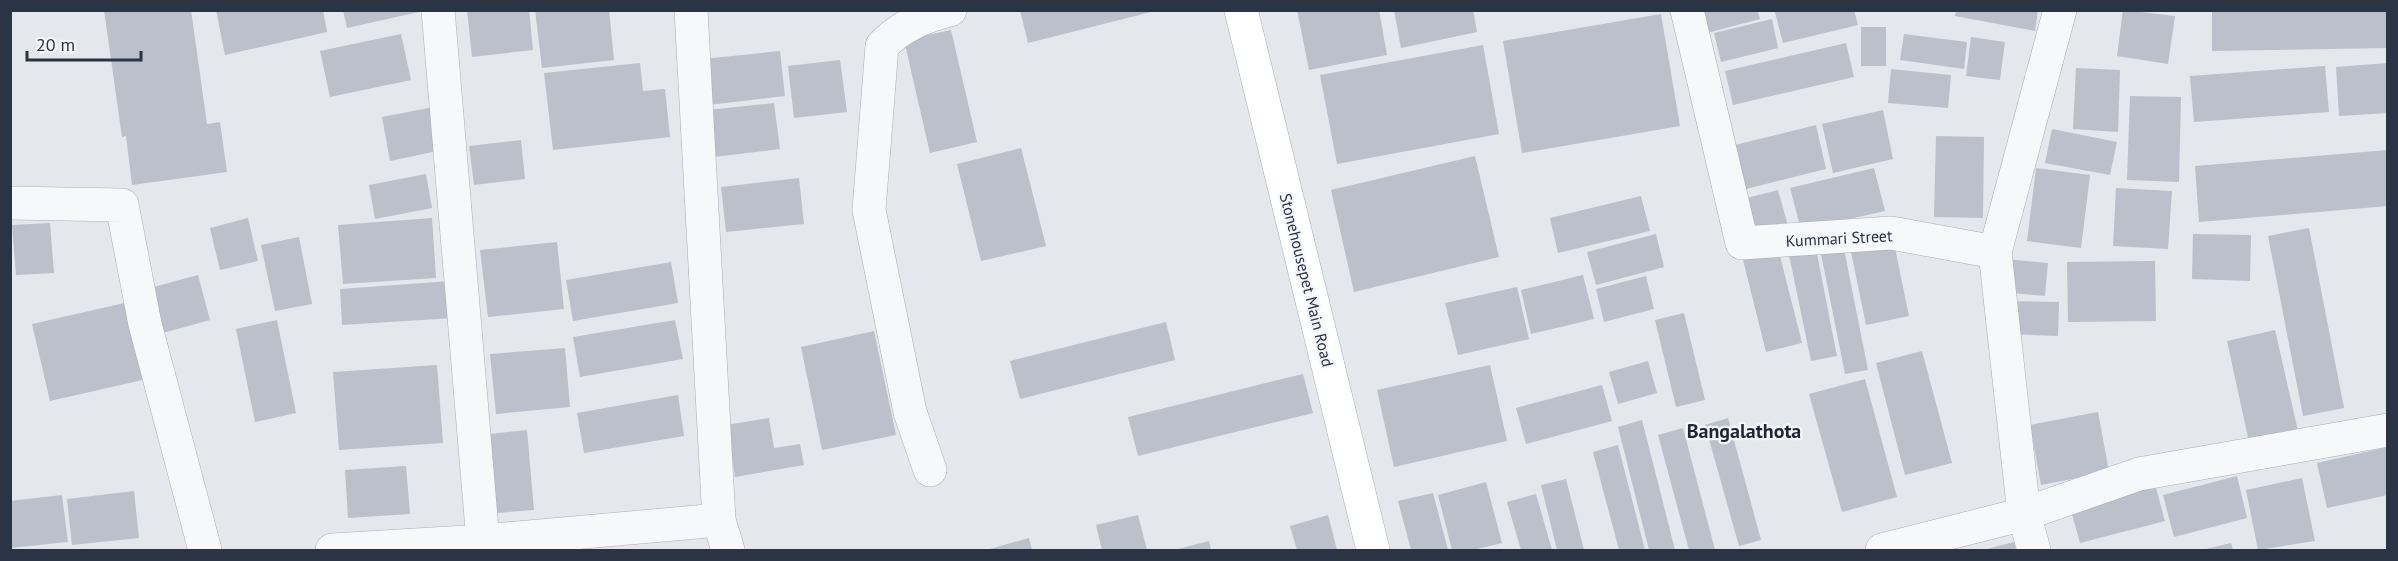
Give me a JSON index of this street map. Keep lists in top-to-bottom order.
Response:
{
  "streets": {
    "main road": ["Stonehousepet Main Road"],
    "street": ["Kummari Street"]
  },
  "districts": ["Bangalathota"],
  "scale_bar": "20 m"
}
